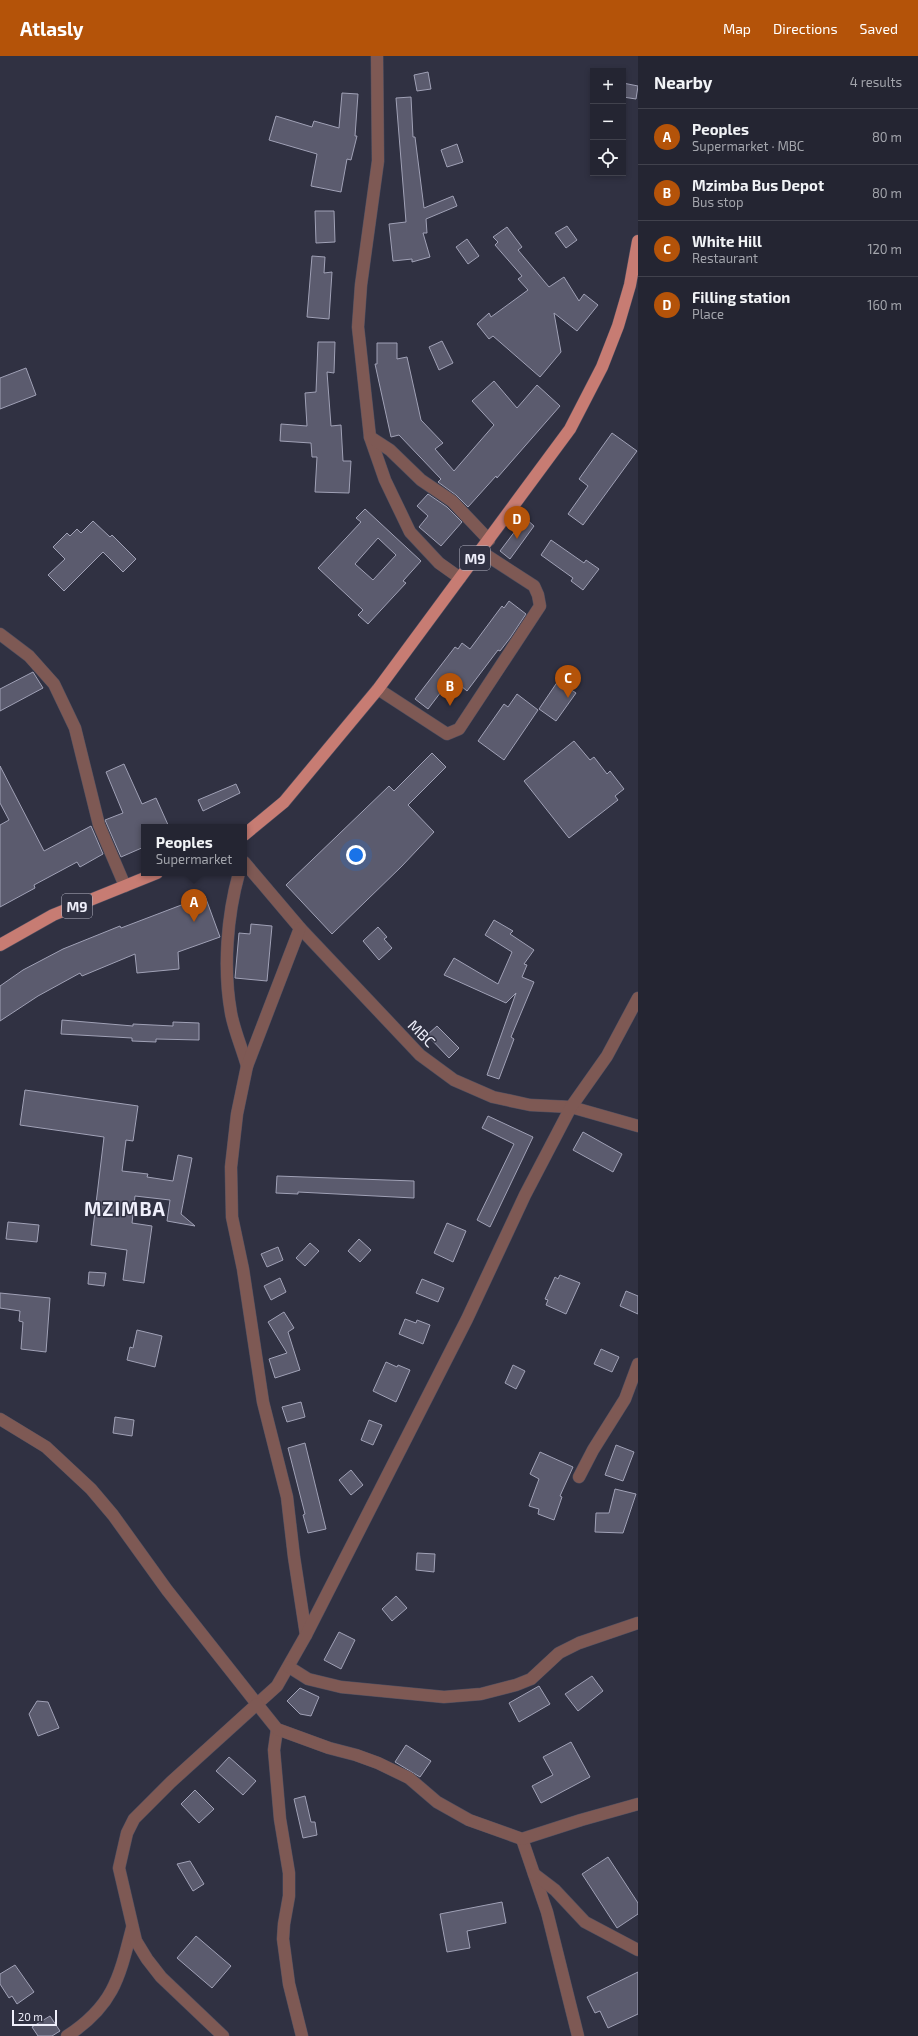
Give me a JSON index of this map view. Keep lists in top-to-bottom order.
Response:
{
  "streets": {
    "main road": ["M9"],
    "street": ["MBC"]
  },
  "districts": ["MZIMBA"],
  "scale_bar": "20 m",
  "page": {
    "header": "Atlasly",
    "nav": ["Map", "Directions", "Saved"],
    "heading": ["Nearby", "4 results"],
    "map_buttons": ["+", "−"],
    "list": [
      {
        "mark": "A",
        "name": "Peoples",
        "note": "Supermarket · MBC",
        "value": "80 m"
      },
      {
        "mark": "B",
        "name": "Mzimba Bus Depot",
        "note": "Bus stop",
        "value": "80 m"
      },
      {
        "mark": "C",
        "name": "White Hill",
        "note": "Restaurant",
        "value": "120 m"
      },
      {
        "mark": "D",
        "name": "Filling station",
        "note": "Place",
        "value": "160 m"
      }
    ],
    "pins": [
      "D",
      "C",
      "B",
      "A"
    ],
    "popup": ["Peoples", "Supermarket"],
    "scale": "20 m"
  }
}
